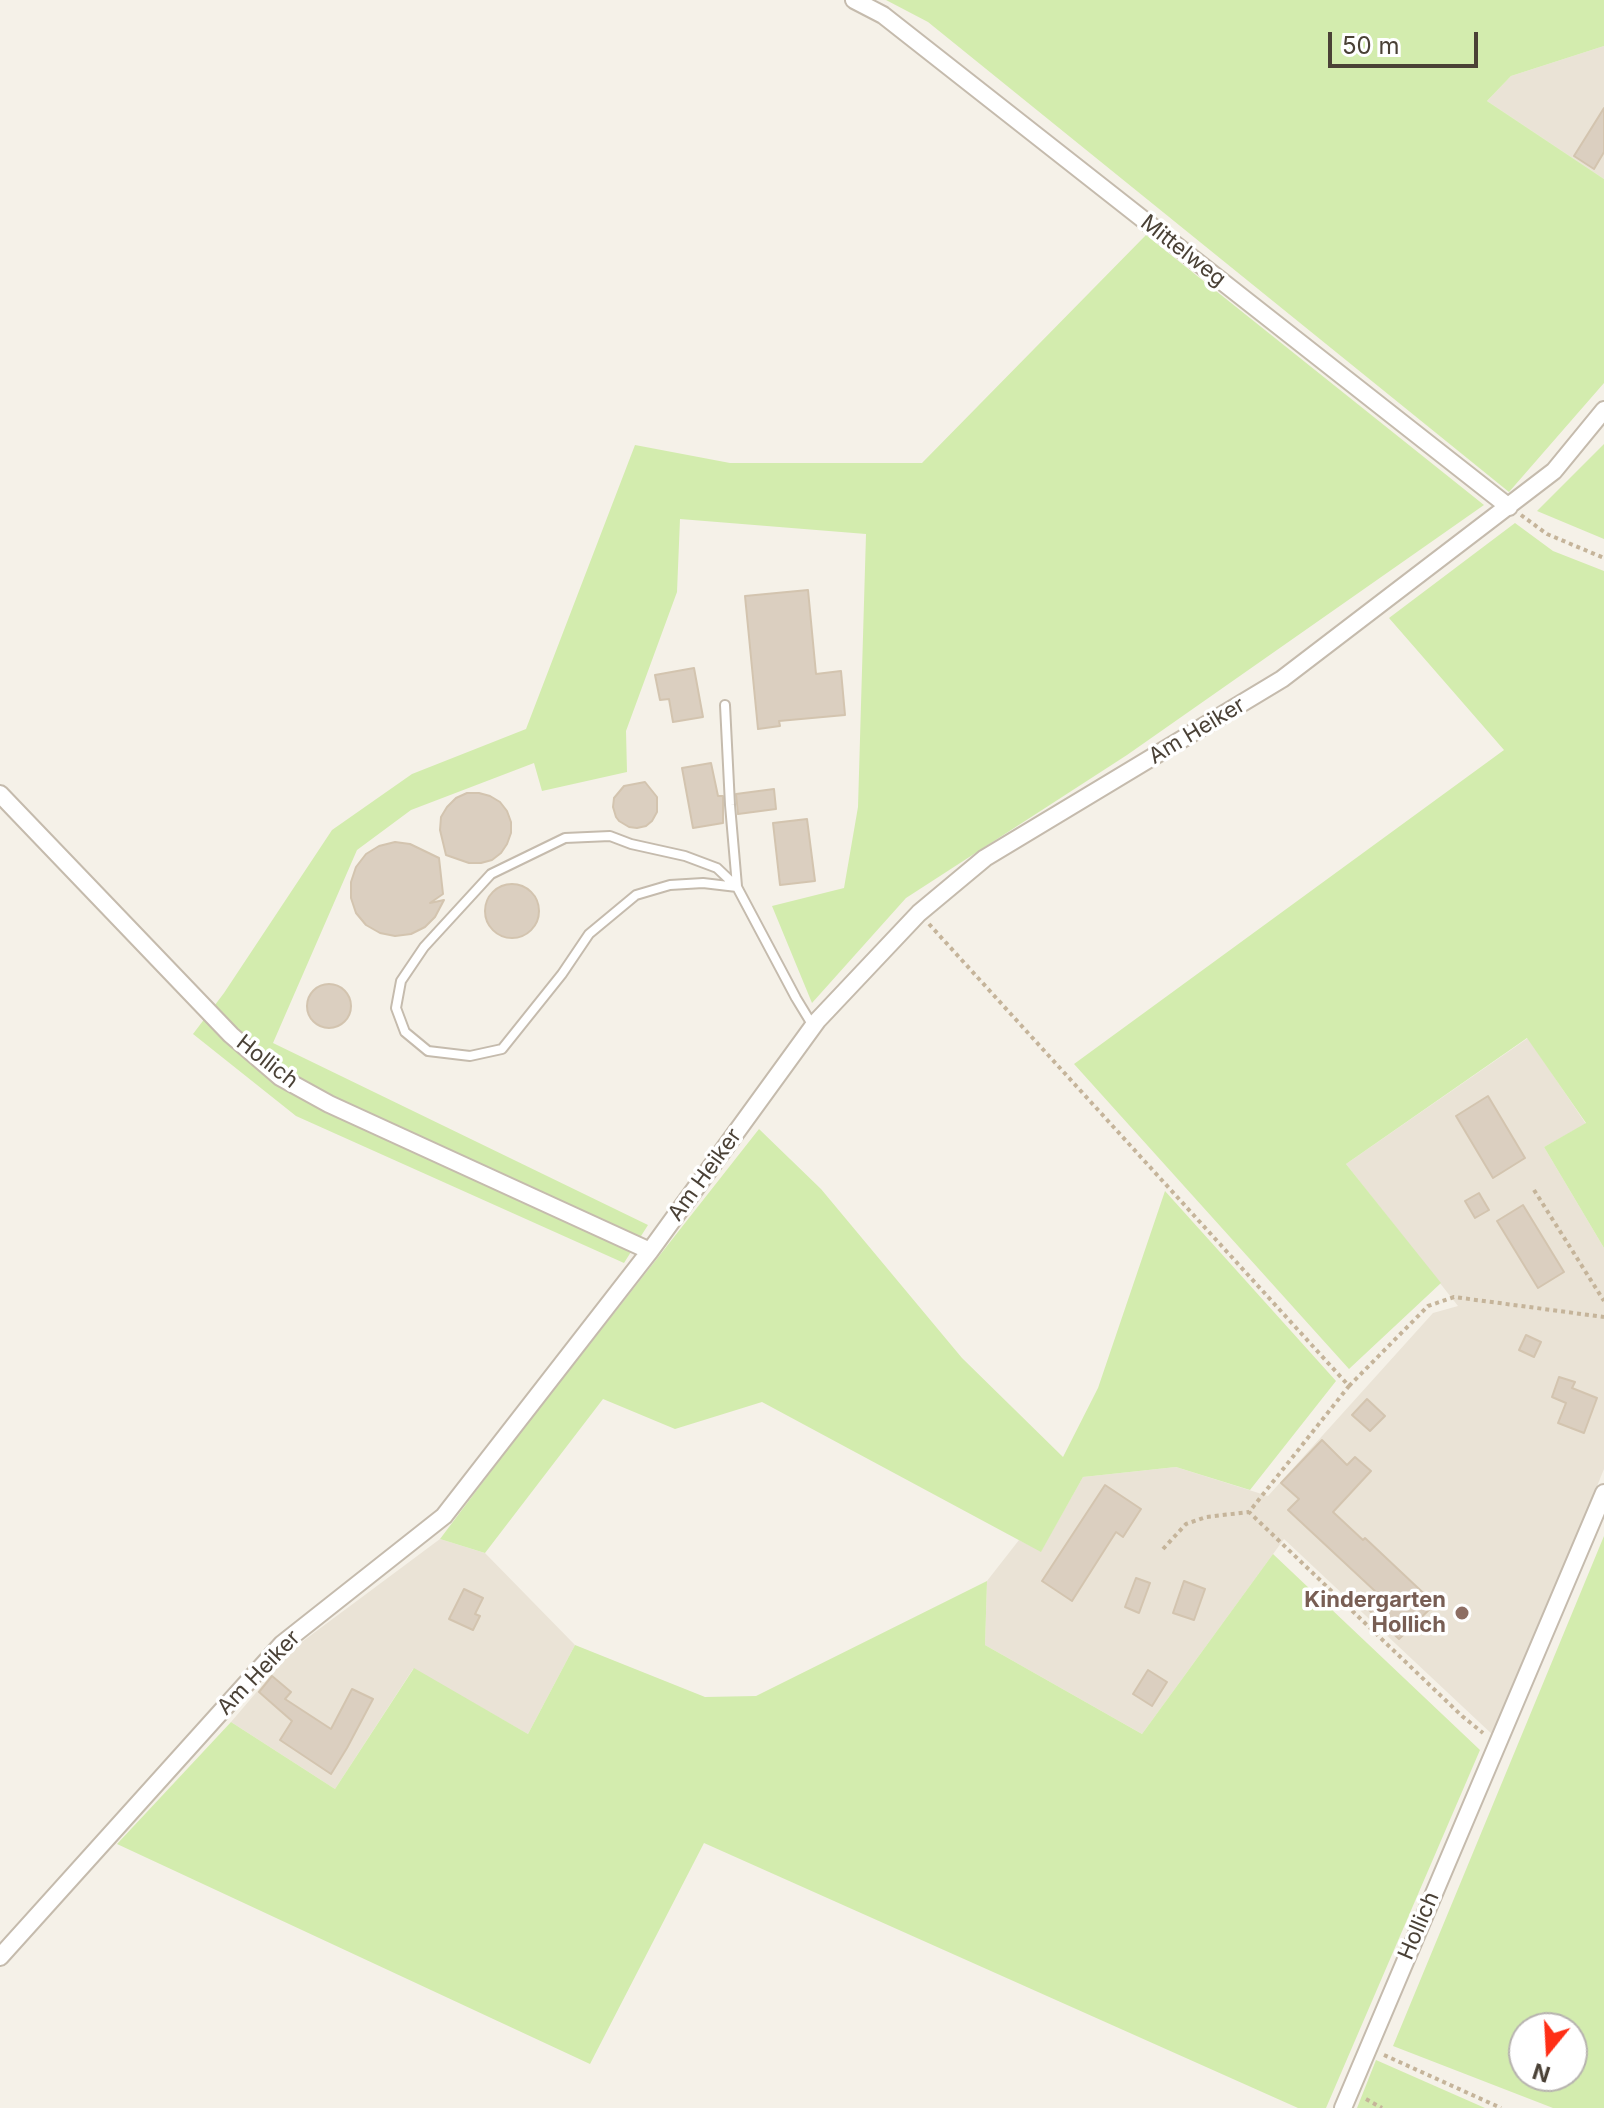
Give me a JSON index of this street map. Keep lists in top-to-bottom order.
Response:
{
  "streets": {
    "street": ["Mittelweg", "Am Heiker", "Hollich"]
  },
  "crossings": [
    ["Mittelweg", "Am Heiker"],
    ["Am Heiker", "Hollich"]
  ],
  "places": ["Kindergarten Hollich"],
  "scale_bar": "50 m",
  "north": "bottom"
}
